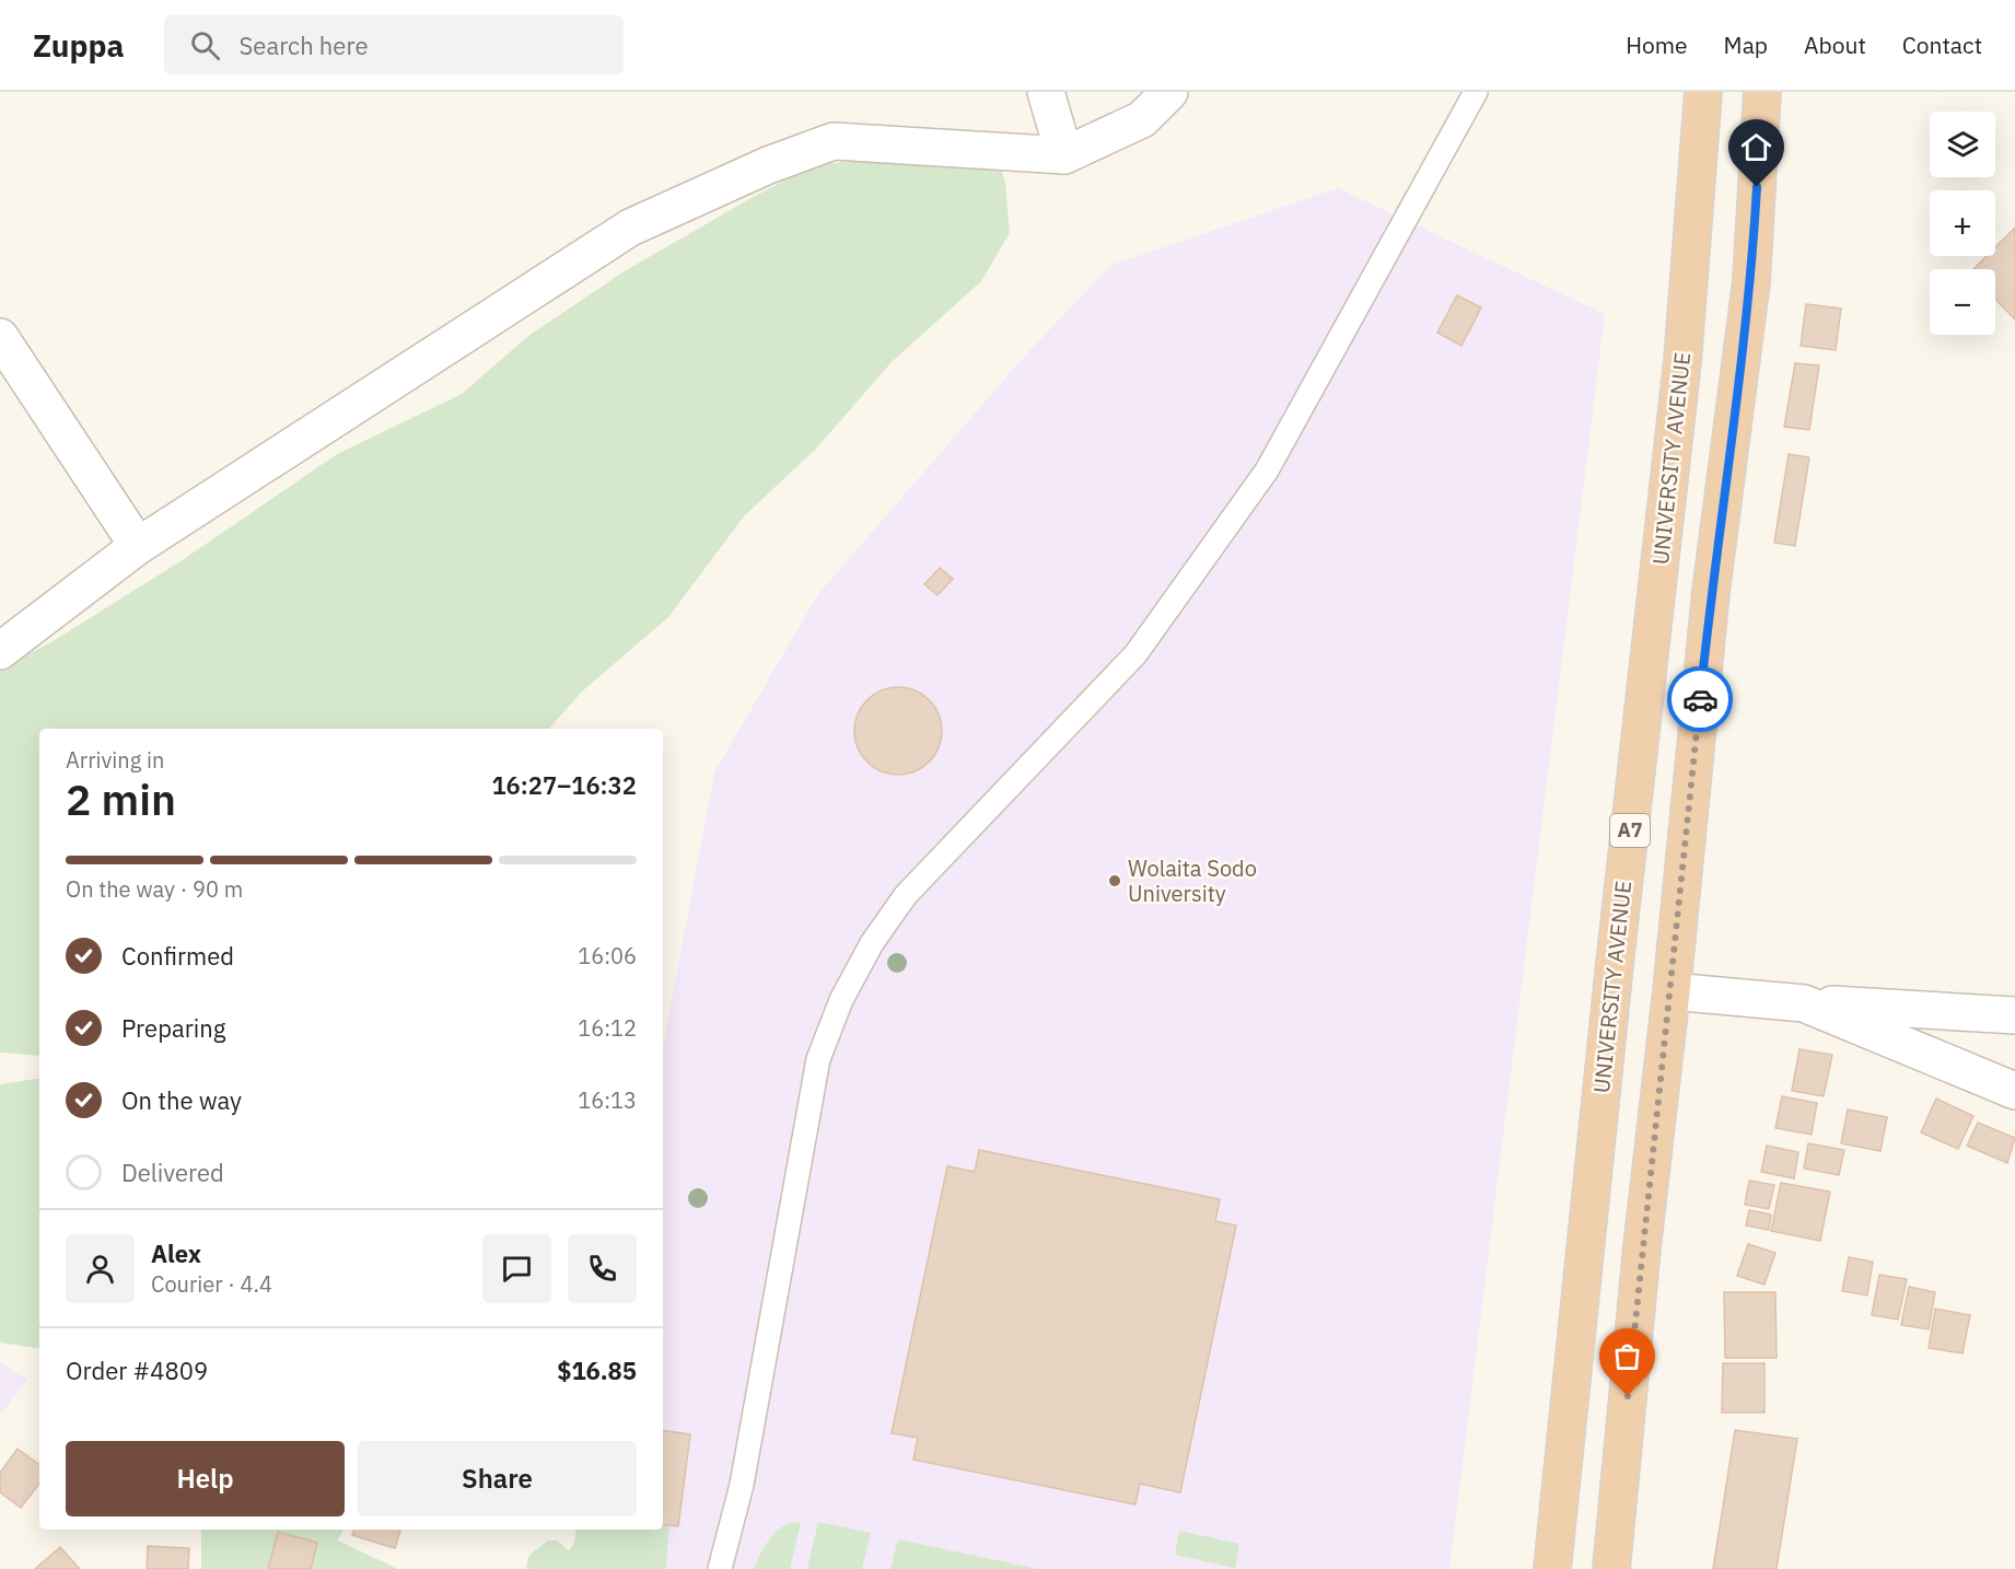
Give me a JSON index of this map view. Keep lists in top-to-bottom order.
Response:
{
  "streets": {
    "highway": ["UNIVERSITY AVENUE", "A7"]
  },
  "places": ["Wolaita Sodo University"],
  "page": {
    "header": "Zuppa",
    "search": "Search here",
    "nav": [
      "Home",
      "Map",
      "About",
      "Contact"
    ],
    "map_buttons": ["+", "−"],
    "heading": ["2 min", "Arriving in", "16:27–16:32"],
    "panel": [
      "Alex",
      "Courier · 4.4",
      "Order #4809",
      "$16.85"
    ],
    "bar": "On the way · 90 m",
    "list": [
      ["Confirmed", "16:06"],
      ["Preparing", "16:12"],
      ["On the way", "16:13"],
      "Delivered"
    ],
    "buttons": ["Help", "Share"]
  }
}
